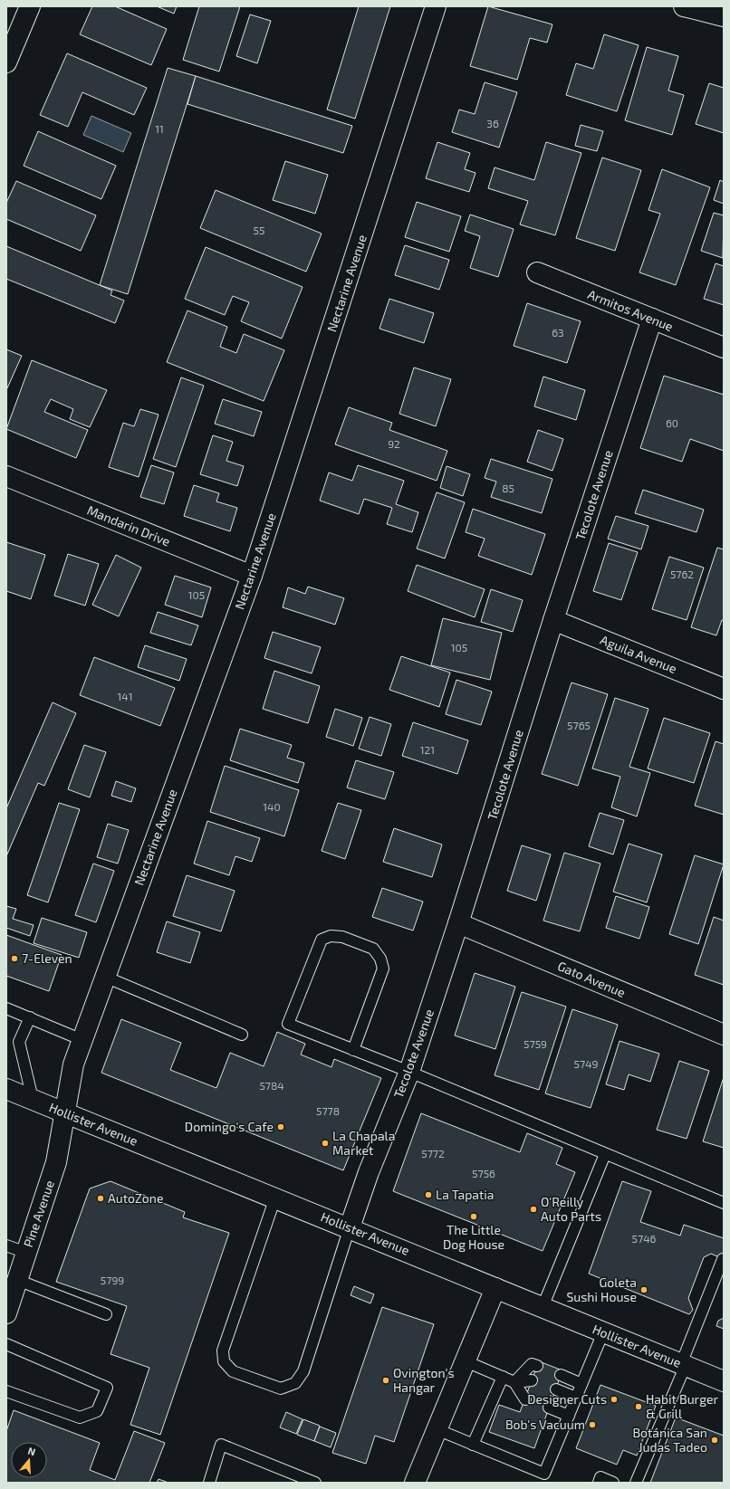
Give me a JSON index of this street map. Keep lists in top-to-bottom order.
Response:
{
  "streets": {
    "street": [
      "Nectarine Avenue",
      "Armitos Avenue",
      "Tecolote Avenue",
      "Mandarin Drive",
      "Aguila Avenue",
      "Gato Avenue",
      "Hollister Avenue",
      "Pine Avenue"
    ]
  },
  "crossings": [
    ["Nectarine Avenue", "Mandarin Drive"],
    ["Nectarine Avenue", "Hollister Avenue"],
    ["Nectarine Avenue", "Pine Avenue"],
    ["Armitos Avenue", "Tecolote Avenue"],
    ["Tecolote Avenue", "Aguila Avenue"],
    ["Tecolote Avenue", "Gato Avenue"],
    ["Tecolote Avenue", "Hollister Avenue"],
    ["Hollister Avenue", "Pine Avenue"]
  ],
  "places": [
    "7-Eleven",
    "Domingo's Cafe",
    "La Chapala Market",
    "La Tapatia",
    "AutoZone",
    "O'Reilly Auto Parts",
    "The Little Dog House",
    "Goleta Sushi House",
    "Ovington's Hangar",
    "Designer Cuts",
    "Habit Burger & Grill",
    "Bob's Vacuum",
    "Botánica San Judas Tadeo"
  ],
  "house_numbers": [
    "36",
    "11",
    "55",
    "63",
    "60",
    "92",
    "85",
    "5762",
    "105",
    "105",
    "141",
    "5765",
    "121",
    "140",
    "5759",
    "5749",
    "5784",
    "5778",
    "5772",
    "5756",
    "5746",
    "5799"
  ],
  "north": "top"
}
